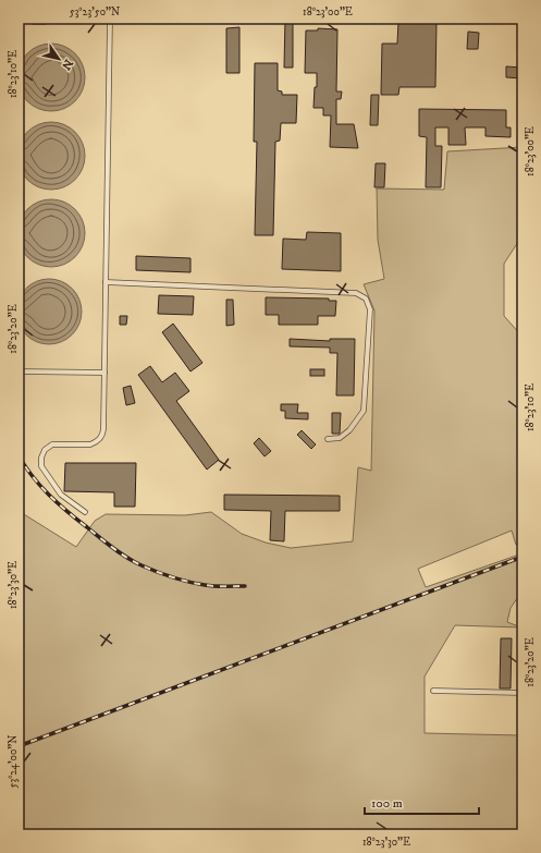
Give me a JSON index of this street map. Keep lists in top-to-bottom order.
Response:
{
  "scale_bar": "100 m",
  "north": "bottom right",
  "coordinates": [
    "53°23'50\"N",
    "18°23'00\"E",
    "18°23'10\"E",
    "18°23'20\"E",
    "18°23'30\"E",
    "53°24'00\"N"
  ]
}
